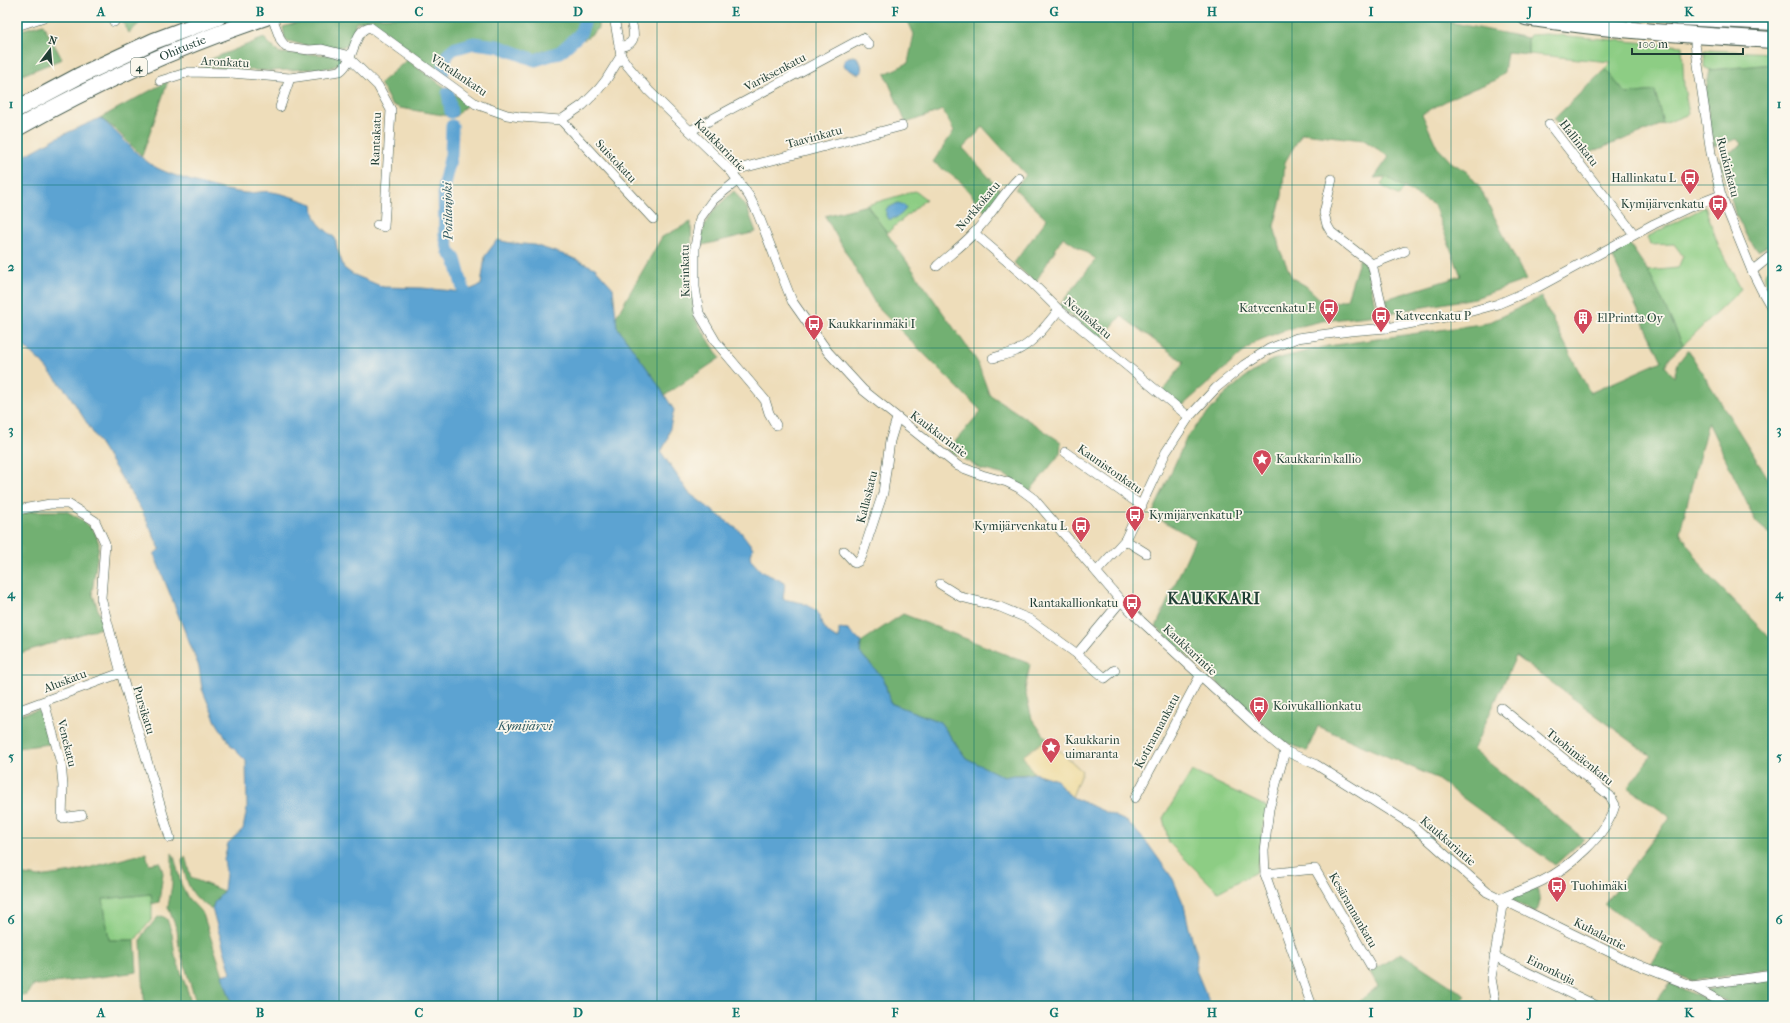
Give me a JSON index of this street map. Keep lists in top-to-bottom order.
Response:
{
  "streets": {
    "highway": ["Ohitustie", "4"],
    "street": [
      "Aronkatu",
      "Variksenkatu",
      "Virtalankatu",
      "Taavinkatu",
      "Rantakatu",
      "Hallinkatu",
      "Kaukkarintie",
      "Suistokatu",
      "Ruukinkatu",
      "Norkkokatu",
      "Karinkatu",
      "Neulaskatu",
      "Kaunistonkatu",
      "Kallaskatu",
      "Aluskatu",
      "Pursikatu",
      "Kotirannankatu",
      "Venekatu",
      "Tuohimäenkatu",
      "Kesärannankatu",
      "Kuhalantie",
      "Einonkuja"
    ]
  },
  "crossings": [
    ["Aronkatu", "Virtalankatu"],
    ["Aronkatu", "Rantakatu"],
    ["Variksenkatu", "Kaukkarintie"],
    ["Virtalankatu", "Suistokatu"],
    ["Taavinkatu", "Kaukkarintie"],
    ["Kaukkarintie", "Karinkatu"],
    ["Kaukkarintie", "Kallaskatu"],
    ["Kaukkarintie", "Kotirannankatu"],
    ["Kaukkarintie", "Tuohimäenkatu"],
    ["Kaukkarintie", "Kuhalantie"],
    ["Norkkokatu", "Neulaskatu"],
    ["Aluskatu", "Pursikatu"],
    ["Aluskatu", "Venekatu"],
    ["Tuohimäenkatu", "Kuhalantie"]
  ],
  "districts": ["KAUKKARI"],
  "water": ["Potilanjoki", "Kymijärvi"],
  "places": {
    "bus stop": [
      "Hallinkatu L",
      "Kymijärvenkatu",
      "Katveenkatu E",
      "Katveenkatu P",
      "Kaukkarinmäki I",
      "Kymijärvenkatu P",
      "Kymijärvenkatu L",
      "Rantakallionkatu",
      "Koivukallionkatu",
      "Tuohimäki"
    ],
    "building": ["ElPrintta Oy"],
    "place": ["Kaukkarin kallio", "Kaukkarin uimaranta"]
  },
  "scale_bar": "100 m",
  "north": "top",
  "grid": {
    "columns": [
      "A",
      "B",
      "C",
      "D",
      "E",
      "F",
      "G",
      "H",
      "I",
      "J",
      "K"
    ],
    "rows": [
      "1",
      "2",
      "3",
      "4",
      "5",
      "6"
    ]
  }
}
